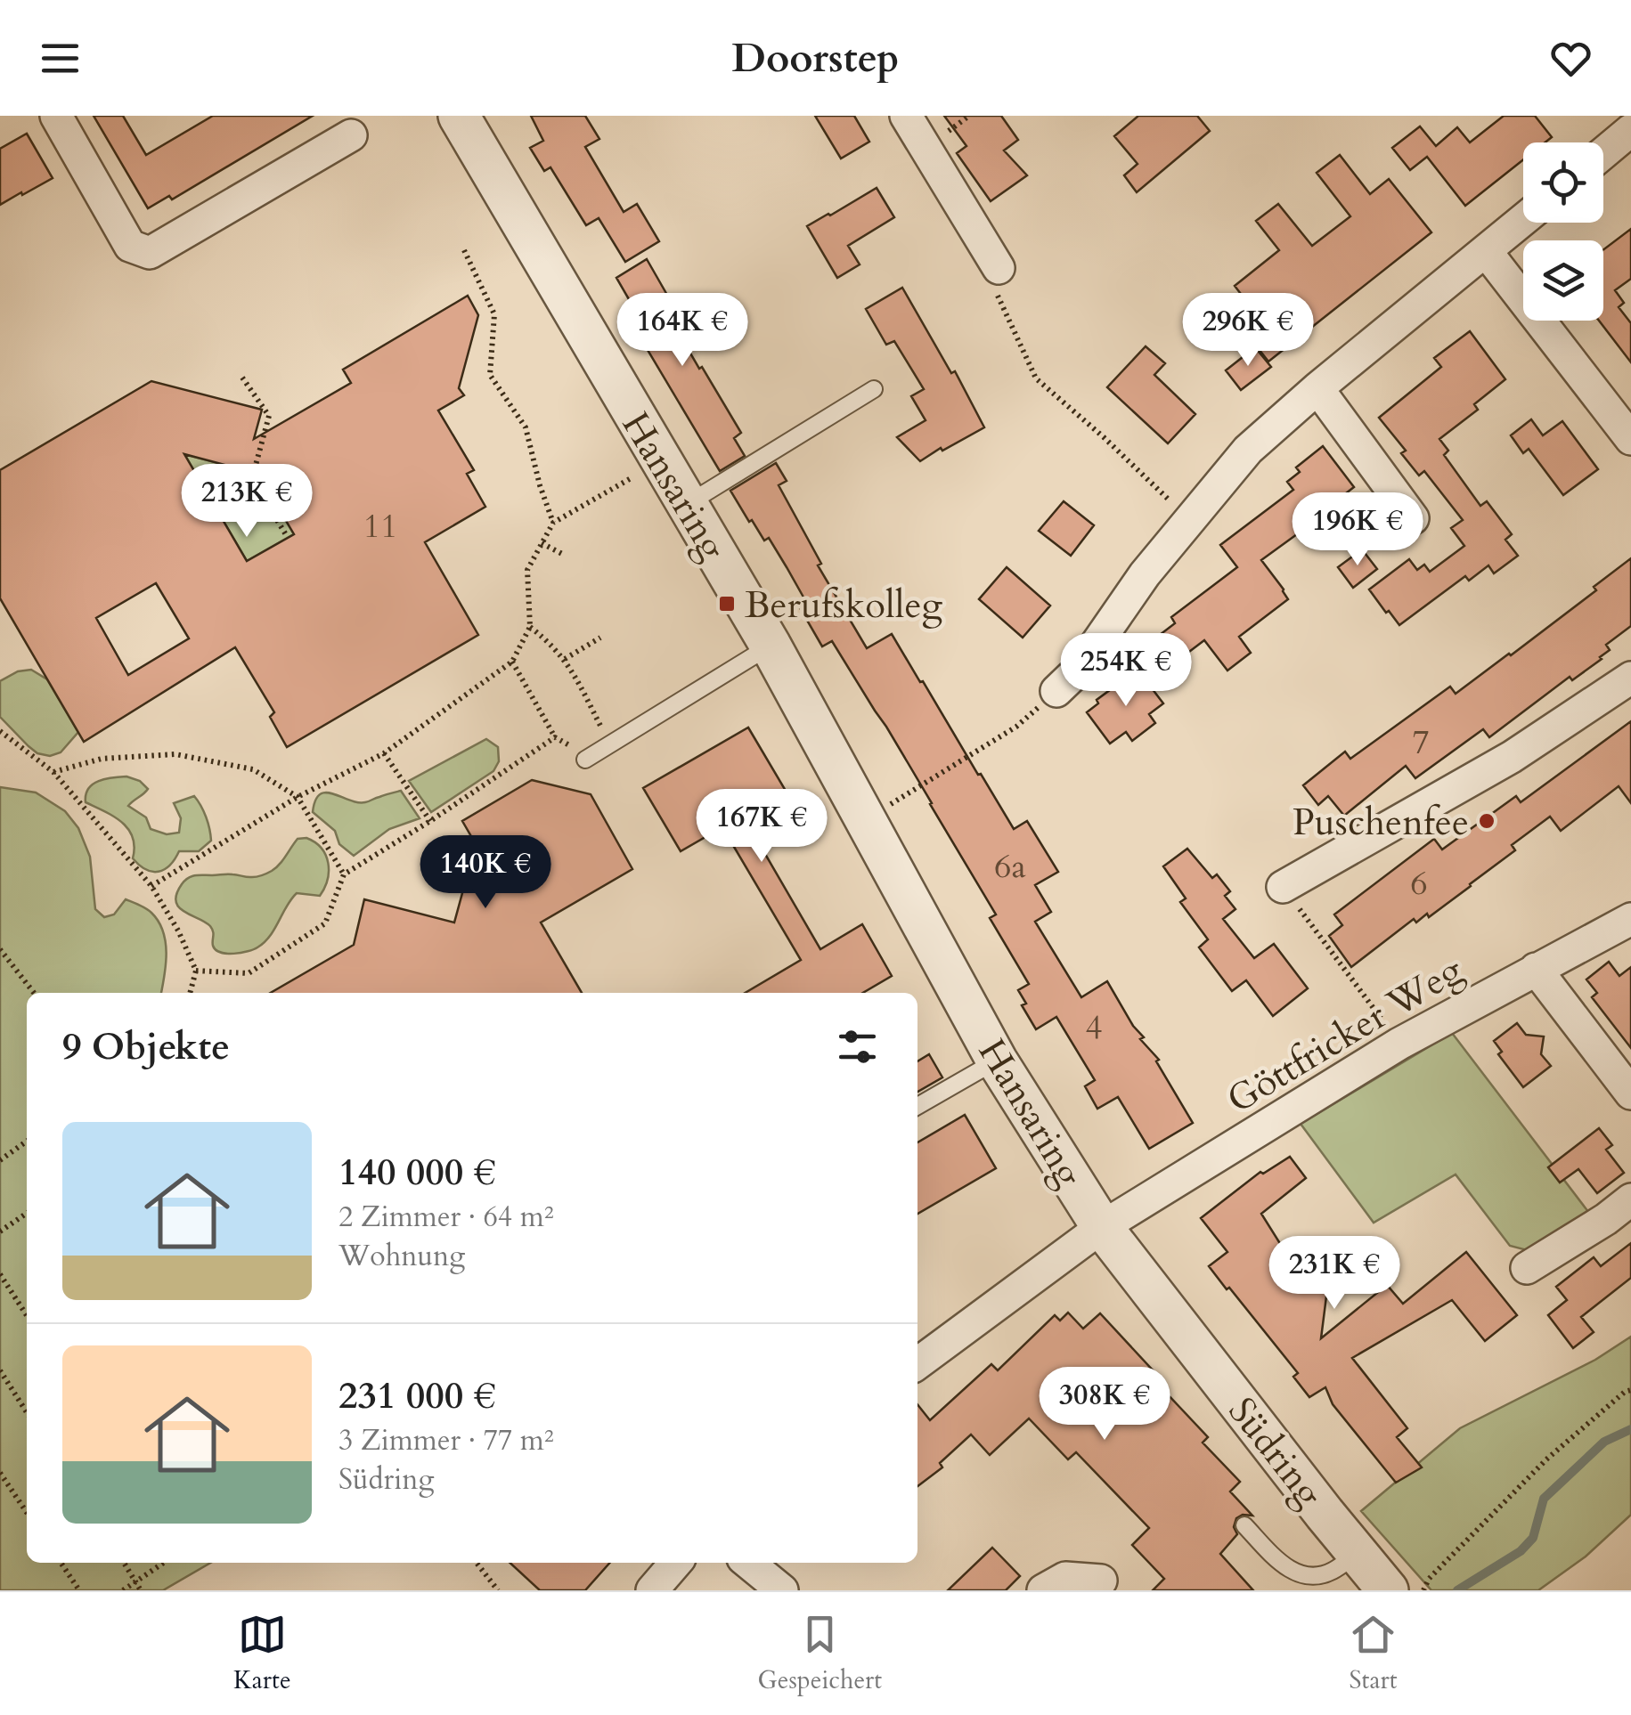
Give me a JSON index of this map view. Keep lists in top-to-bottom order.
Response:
{
  "streets": {
    "street": ["Hansaring", "Göttfricker Weg", "Südring"]
  },
  "crossings": [
    ["Hansaring", "Göttfricker Weg"],
    ["Hansaring", "Südring"],
    ["Göttfricker Weg", "Südring"]
  ],
  "places": {
    "transit": ["Berufskolleg"],
    "other": ["Puschenfee"]
  },
  "house_numbers": [
    "11",
    "7",
    "6a",
    "6",
    "4"
  ],
  "page": {
    "header": "Doorstep",
    "price": [
      "164K €",
      "296K €",
      "213K €",
      "196K €",
      "254K €",
      "167K €",
      "140K €",
      "231K €",
      "308K €"
    ],
    "heading": "9 Objekte",
    "list": [
      {
        "name": "140 000 €",
        "note": "2 Zimmer · 64 m² · Wohnung"
      },
      {
        "name": "231 000 €",
        "note": "3 Zimmer · 77 m² · Südring"
      }
    ],
    "tabs": ["Karte", "Gespeichert", "Start"]
  }
}
